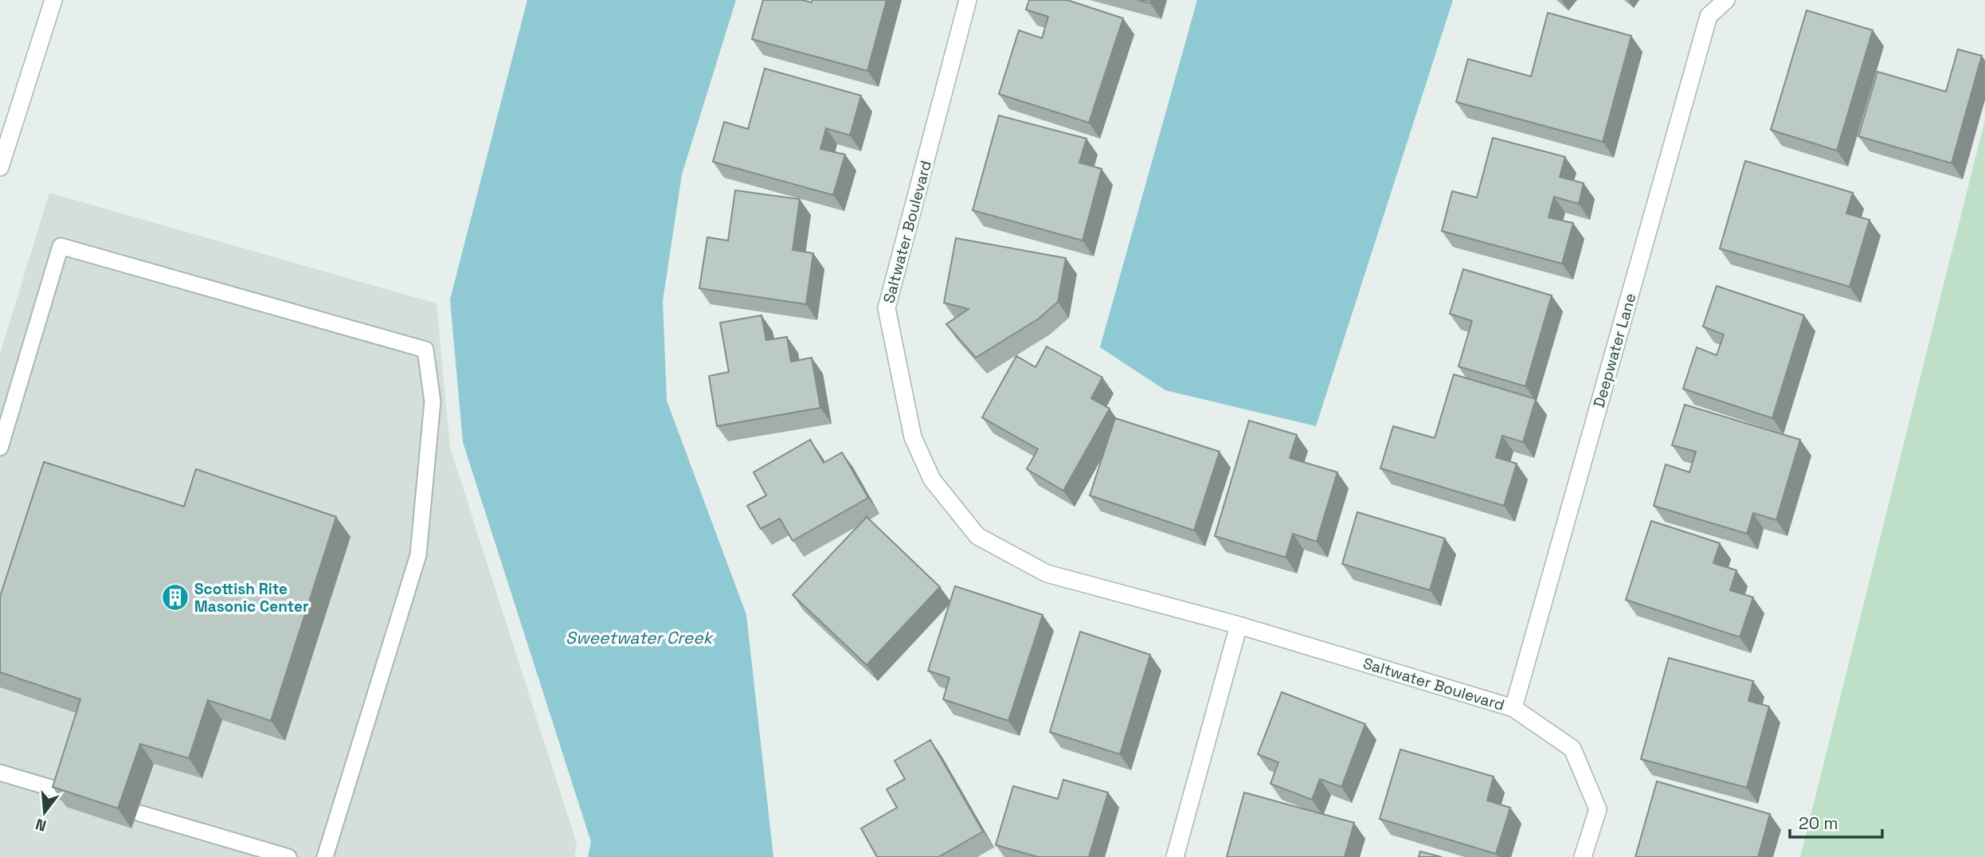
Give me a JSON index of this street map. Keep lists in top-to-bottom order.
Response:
{
  "streets": {
    "street": ["Saltwater Boulevard", "Deepwater Lane"]
  },
  "crossings": [
    ["Saltwater Boulevard", "Deepwater Lane"]
  ],
  "water": ["Sweetwater Creek"],
  "places": {
    "building": ["Scottish Rite Masonic Center"]
  },
  "scale_bar": "20 m",
  "north": "bottom"
}
